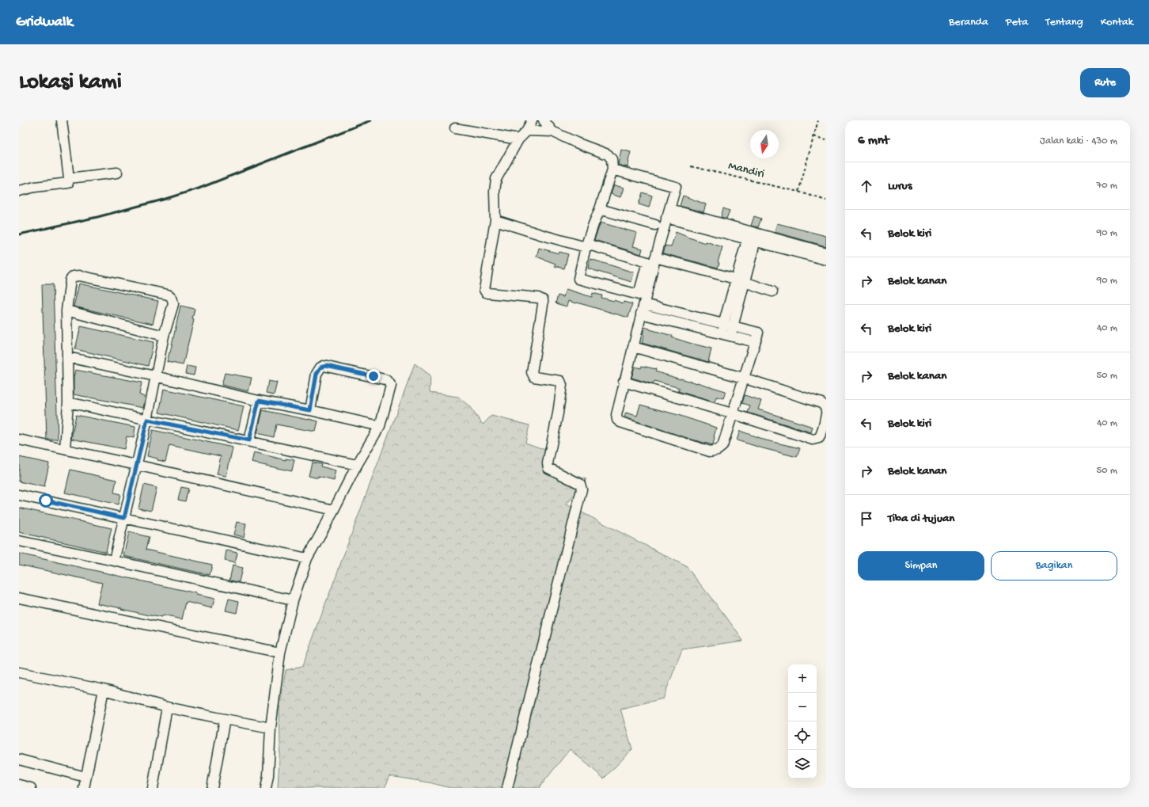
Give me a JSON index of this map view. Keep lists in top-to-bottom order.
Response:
{
  "streets": {
    "path": ["Mandiri"]
  },
  "north": "bottom",
  "page": {
    "header": "Gridwalk",
    "nav": [
      "Beranda",
      "Peta",
      "Tentang",
      "Kontak"
    ],
    "buttons": [
      "Rute",
      ["Simpan", "Bagikan"]
    ],
    "title": "Lokasi kami",
    "heading": ["6 mnt", "Jalan kaki · 430 m"],
    "list": [
      ["Lurus", "70 m"],
      ["Belok kiri", "90 m"],
      ["Belok kanan", "90 m"],
      ["Belok kiri", "40 m"],
      ["Belok kanan", "50 m"],
      ["Belok kiri", "40 m"],
      ["Belok kanan", "50 m"],
      "Tiba di tujuan"
    ],
    "map_buttons": ["+", "−"]
  }
}
